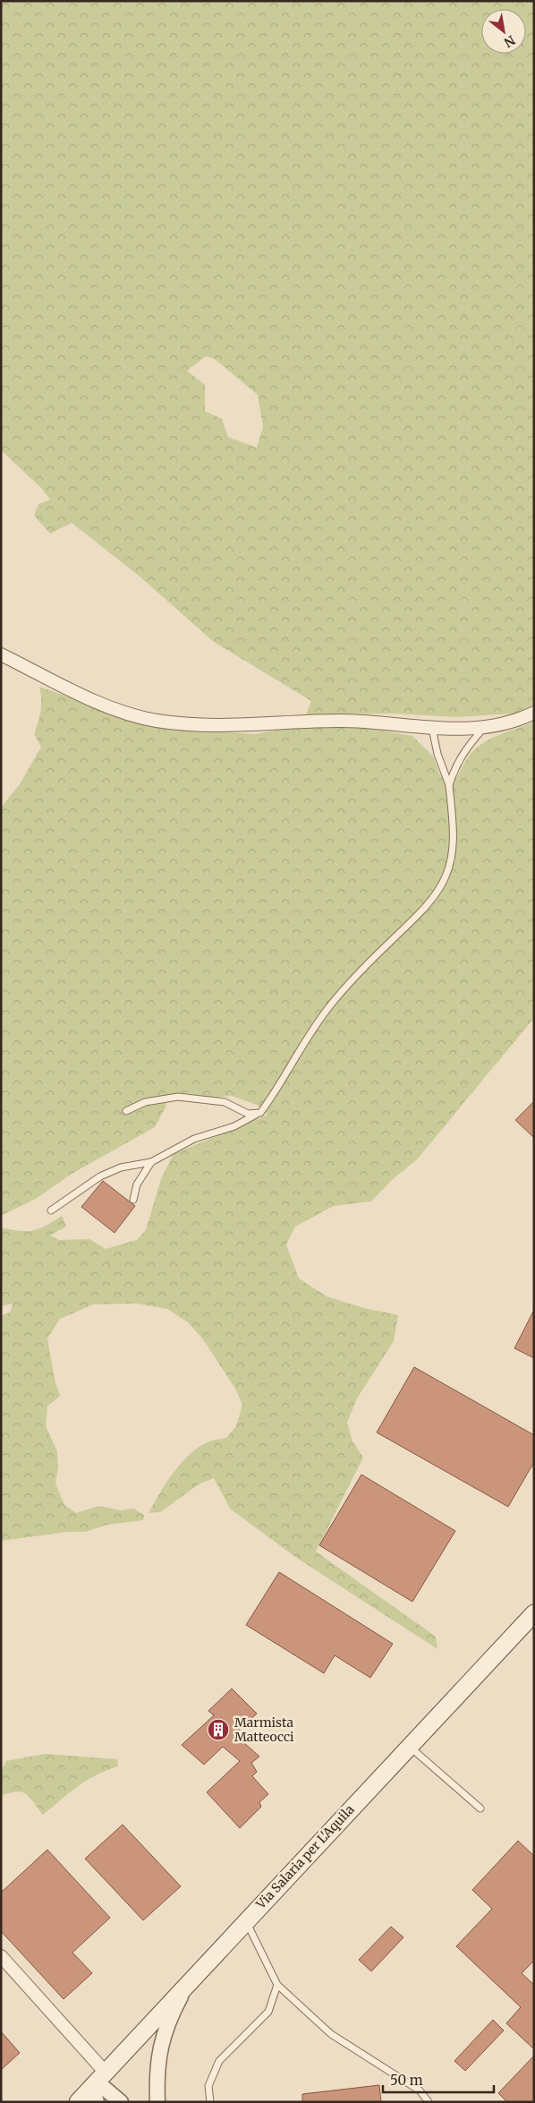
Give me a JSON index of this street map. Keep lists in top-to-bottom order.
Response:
{
  "streets": {
    "main road": ["Via Salaria per L'Aquila"]
  },
  "places": {
    "building": ["Marmista Matteocci"]
  },
  "scale_bar": "50 m",
  "north": "bottom right"
}
